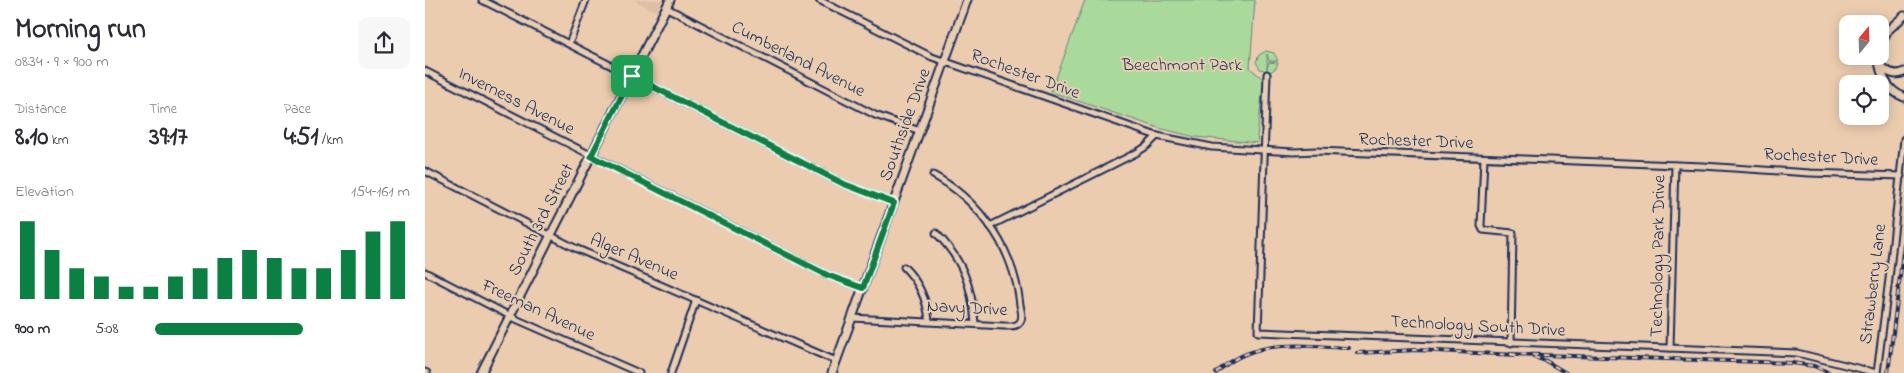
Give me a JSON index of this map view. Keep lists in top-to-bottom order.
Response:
{
  "streets": {
    "street": [
      "Cumberland Avenue",
      "Rochester Drive",
      "Inverness Avenue",
      "Southside Drive",
      "South 3rd Street",
      "Technology Park Drive",
      "Alger Avenue",
      "Strawberry Lane",
      "Navy Drive",
      "Freeman Avenue",
      "Technology South Drive"
    ]
  },
  "crossings": [
    ["Cumberland Avenue", "Southside Drive"],
    ["Cumberland Avenue", "South 3rd Street"],
    ["Rochester Drive", "Southside Drive"],
    ["Rochester Drive", "Technology Park Drive"],
    ["Rochester Drive", "Strawberry Lane"],
    ["Rochester Drive", "Technology South Drive"],
    ["Inverness Avenue", "Southside Drive"],
    ["Inverness Avenue", "South 3rd Street"],
    ["Southside Drive", "Alger Avenue"],
    ["Southside Drive", "Navy Drive"],
    ["South 3rd Street", "Alger Avenue"],
    ["South 3rd Street", "Freeman Avenue"],
    ["Technology Park Drive", "Technology South Drive"],
    ["Strawberry Lane", "Technology South Drive"]
  ],
  "parks": ["Beechmont Park"],
  "north": "top",
  "page": {
    "heading": ["Morning run", "08:34 · 9 × 900 m"],
    "stats": [
      ["Distance", "8.10 km"],
      ["Time", "39:17"],
      ["Pace", "4:51 /km"]
    ],
    "chart": ["Elevation", "154–161 m"],
    "list": [
      {
        "name": "900 m",
        "note": "5:08"
      }
    ]
  }
}
